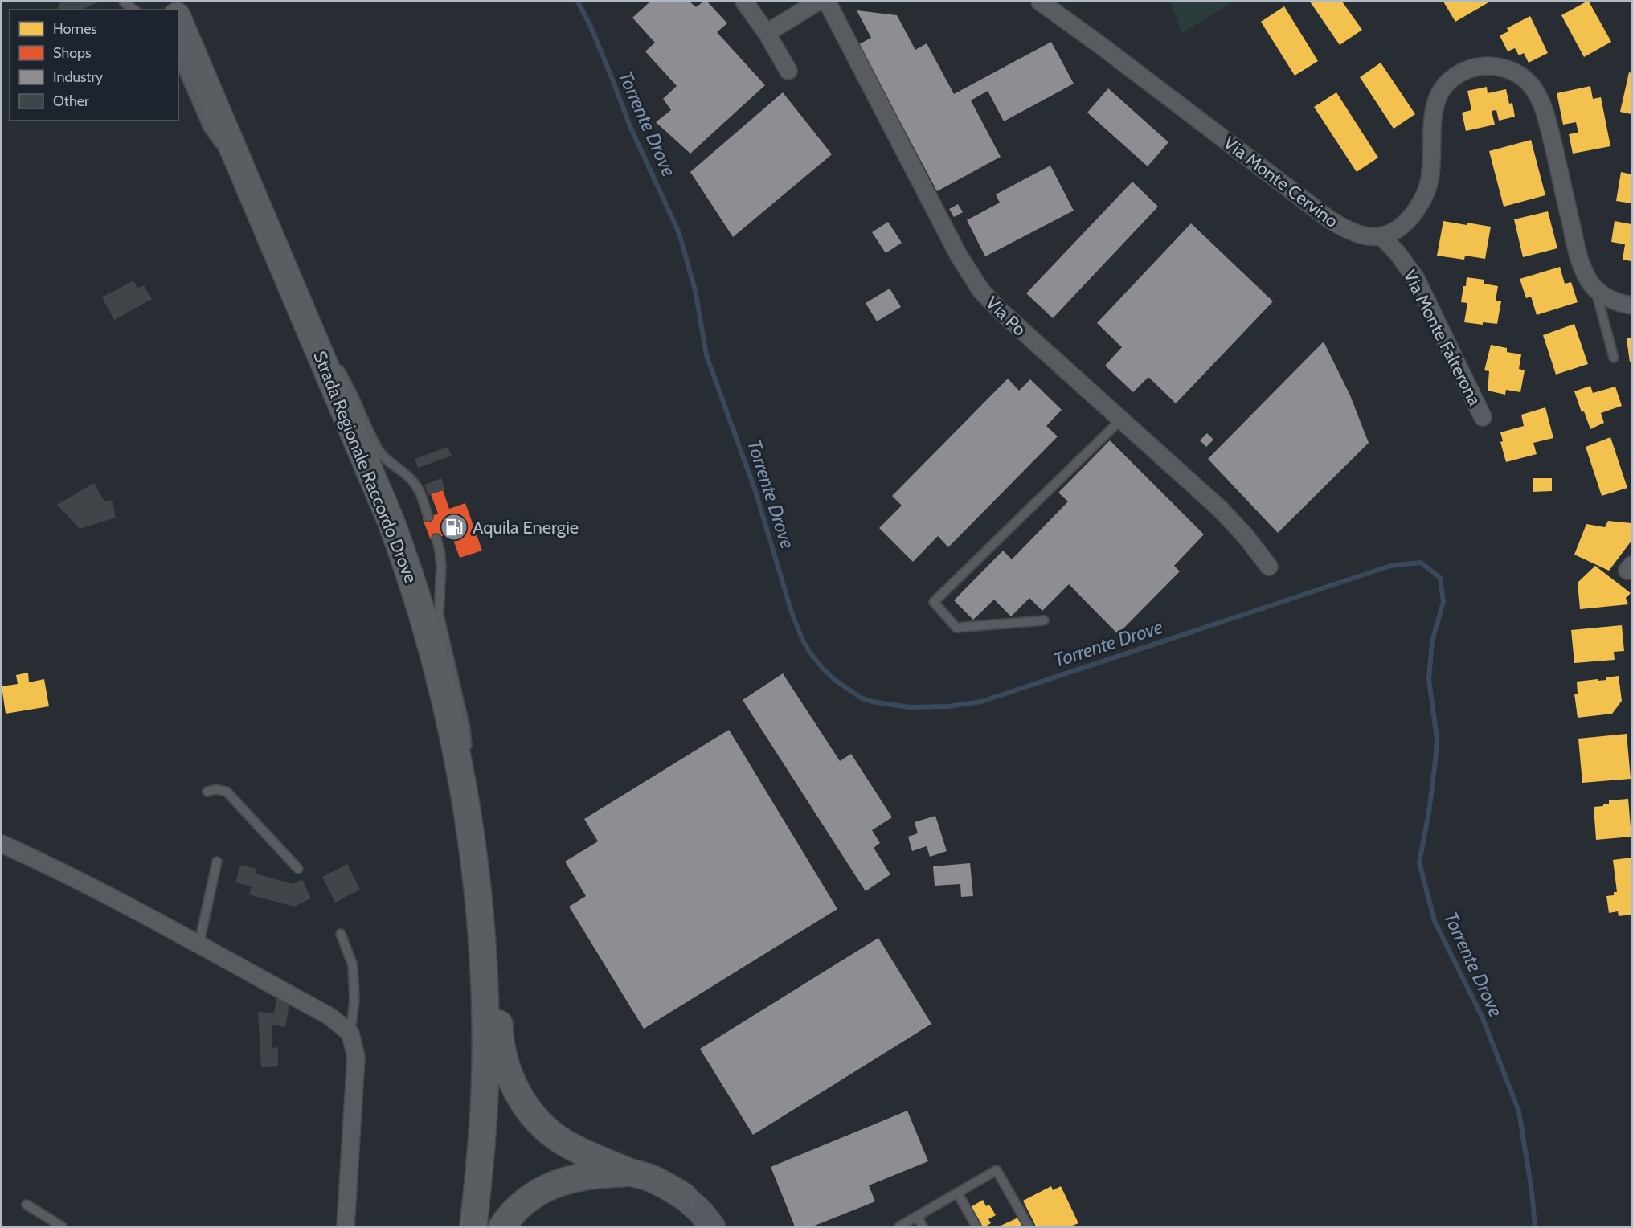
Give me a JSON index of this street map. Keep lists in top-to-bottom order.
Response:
{
  "streets": {
    "main road": ["Strada Regionale Raccordo Drove"],
    "street": ["Via Monte Cervino", "Via Po", "Via Monte Falterona"]
  },
  "crossings": [
    ["Via Monte Cervino", "Via Monte Falterona"]
  ],
  "water": ["Torrente Drove"],
  "places": {
    "fuel station": ["Aquila Energie"]
  },
  "legend": [
    "Homes",
    "Shops",
    "Industry",
    "Other"
  ]
}
